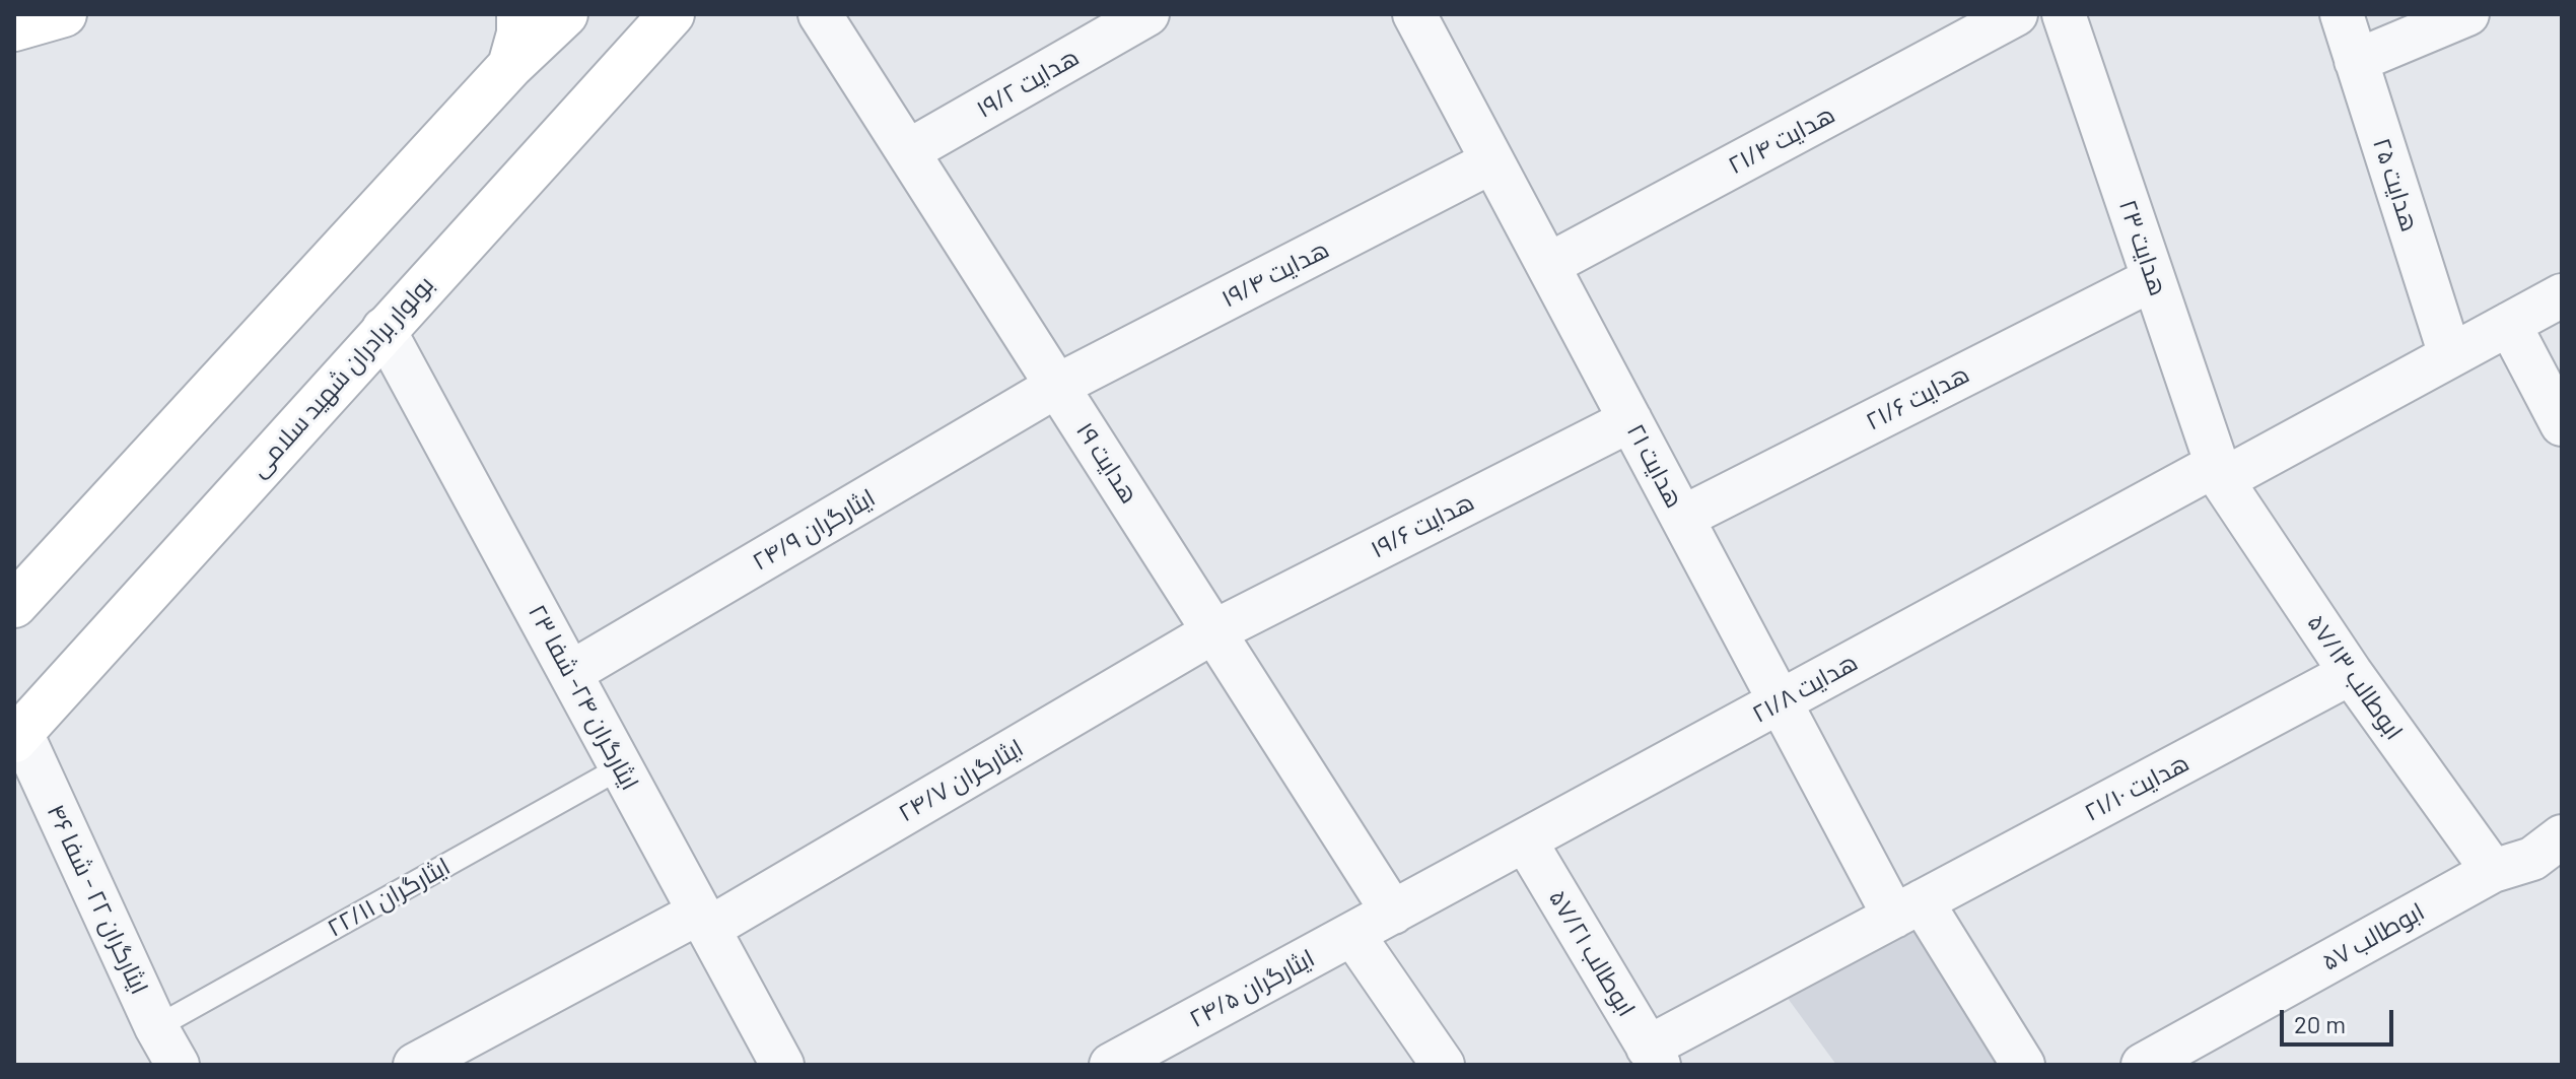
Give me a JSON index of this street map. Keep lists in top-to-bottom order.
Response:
{
  "streets": {
    "street": [
      "هدایت ۱۹/۲",
      "هدایت ۲۱/۴",
      "هدایت ۲۵",
      "هدایت ۲۳",
      "هدایت ۱۹/۴",
      "بولوار برادران شهید سلامی",
      "هدایت ۲۱/۶",
      "هدایت ۱۹",
      "هدایت ۲۱",
      "هدایت ۱۹/۶",
      "ایثارگران ۲۴/۹",
      "ابوطالب ۵۷/۱۳",
      "هدایت ۲۱/۸",
      "ایثارگران ۲۴- شفا ۲۳",
      "ایثارگران ۲۴/۷",
      "هدایت ۲۱/۱۰",
      "ایثارگران ۲۲ - شفا ۴۶",
      "ابوطالب ۵۷",
      "ابوطالب ۵۷/۲۱",
      "ایثارگران ۲۴/۵"
    ],
    "lane": ["ایثارگران ۲۲/۱۱"]
  },
  "crossings": [
    ["هدایت ۱۹/۲", "هدایت ۱۹"],
    ["هدایت ۲۱/۴", "هدایت ۲۱"],
    ["هدایت ۲۵", "هدایت ۲۱/۸"],
    ["هدایت ۲۳", "هدایت ۲۱/۶"],
    ["هدایت ۲۳", "ابوطالب ۵۷/۱۳"],
    ["هدایت ۲۳", "هدایت ۲۱/۸"],
    ["هدایت ۱۹/۴", "هدایت ۱۹"],
    ["هدایت ۱۹/۴", "هدایت ۲۱"],
    ["هدایت ۱۹/۴", "ایثارگران ۲۴/۹"],
    ["بولوار برادران شهید سلامی", "ایثارگران ۲۴- شفا ۲۳"],
    ["بولوار برادران شهید سلامی", "ایثارگران ۲۲ - شفا ۴۶"],
    ["هدایت ۲۱/۶", "هدایت ۲۱"],
    ["هدایت ۱۹", "هدایت ۱۹/۶"],
    ["هدایت ۱۹", "ایثارگران ۲۴/۹"],
    ["هدایت ۱۹", "هدایت ۲۱/۸"],
    ["هدایت ۱۹", "ایثارگران ۲۴/۷"],
    ["هدایت ۱۹", "ایثارگران ۲۴/۵"],
    ["هدایت ۲۱", "هدایت ۱۹/۶"],
    ["هدایت ۲۱", "هدایت ۲۱/۸"],
    ["هدایت ۲۱", "هدایت ۲۱/۱۰"],
    ["هدایت ۱۹/۶", "ایثارگران ۲۴/۷"],
    ["ایثارگران ۲۴/۹", "ایثارگران ۲۴- شفا ۲۳"],
    ["ابوطالب ۵۷/۱۳", "هدایت ۲۱/۸"],
    ["ابوطالب ۵۷/۱۳", "هدایت ۲۱/۱۰"],
    ["ابوطالب ۵۷/۱۳", "ابوطالب ۵۷"],
    ["هدایت ۲۱/۸", "ابوطالب ۵۷/۲۱"],
    ["هدایت ۲۱/۸", "ایثارگران ۲۴/۵"],
    ["ایثارگران ۲۴- شفا ۲۳", "ایثارگران ۲۴/۷"],
    ["ایثارگران ۲۴- شفا ۲۳", "ایثارگران ۲۲/۱۱"],
    ["هدایت ۲۱/۱۰", "ابوطالب ۵۷/۲۱"],
    ["ایثارگران ۲۲/۱۱", "ایثارگران ۲۲ - شفا ۴۶"]
  ],
  "scale_bar": "20 m"
}
